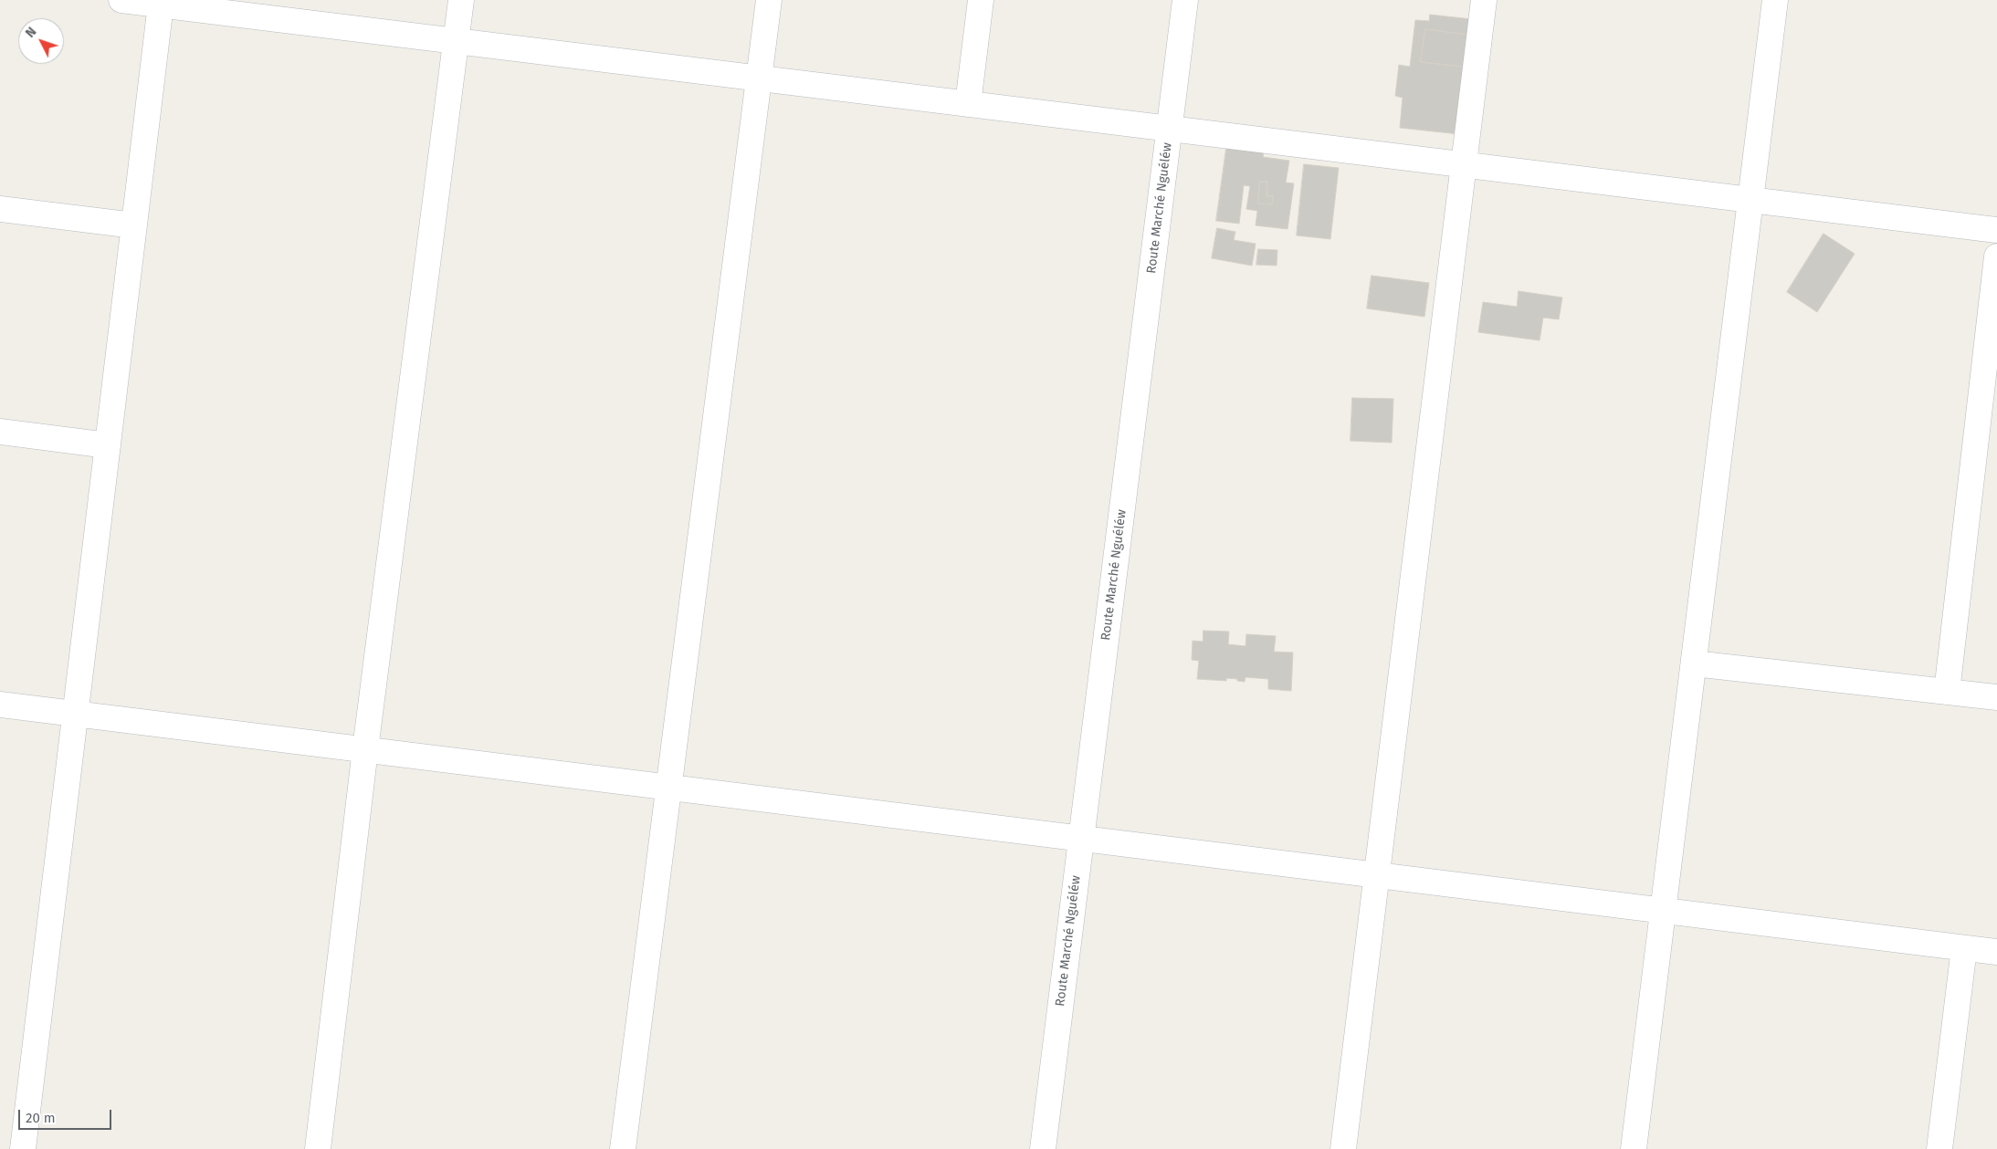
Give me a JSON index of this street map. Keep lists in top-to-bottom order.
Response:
{
  "streets": {
    "street": ["Route Marché Nguéléw"]
  },
  "scale_bar": "20 m",
  "north": "top left"
}
